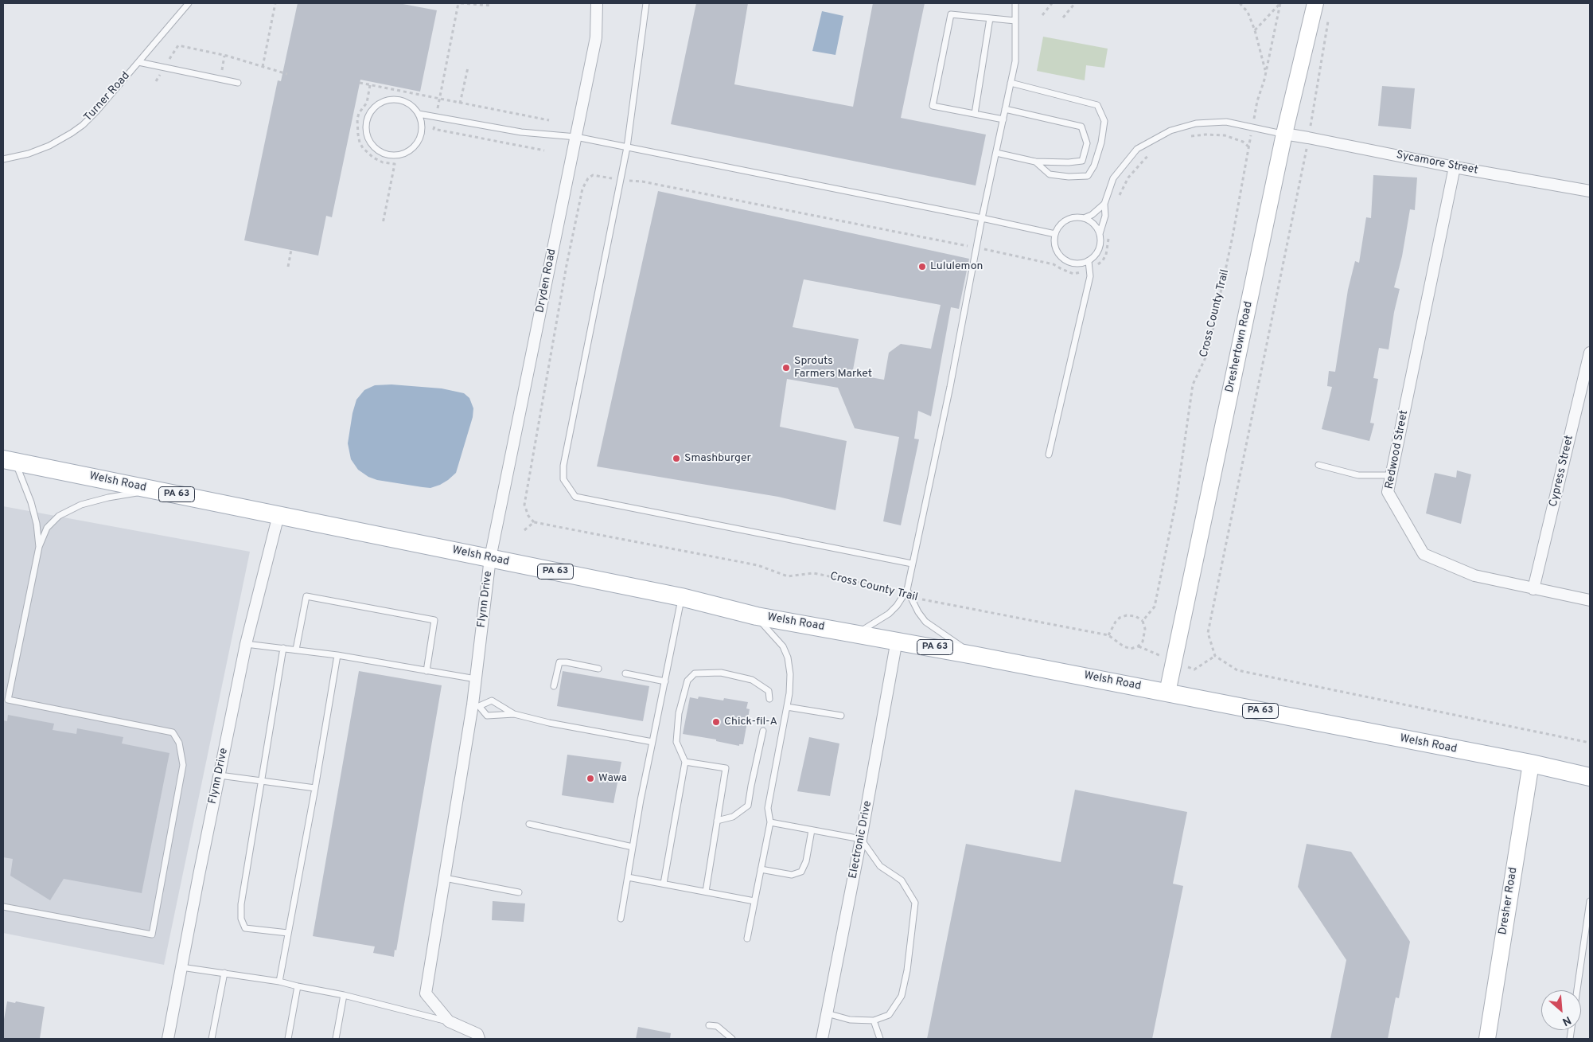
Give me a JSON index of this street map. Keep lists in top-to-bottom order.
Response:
{
  "streets": {
    "main road": [
      "Dreshertown Road",
      "Welsh Road",
      "PA 63",
      "Dresher Road"
    ],
    "street": [
      "Sycamore Street",
      "Dryden Road",
      "Redwood Street",
      "Cypress Street",
      "Flynn Drive",
      "Electronic Drive"
    ],
    "lane": ["Turner Road"],
    "path": ["Cross County Trail"]
  },
  "crossings": [
    ["Sycamore Street", "Dreshertown Road"],
    ["Sycamore Street", "Redwood Street"],
    ["Dryden Road", "Welsh Road"],
    ["Dryden Road", "Flynn Drive"],
    ["Dreshertown Road", "Welsh Road"],
    ["Redwood Street", "Cypress Street"],
    ["Welsh Road", "Flynn Drive"],
    ["Welsh Road", "Electronic Drive"],
    ["Welsh Road", "Dresher Road"]
  ],
  "places": [
    "Lululemon",
    "Sprouts Farmers Market",
    "Smashburger",
    "Chick-fil-A",
    "Wawa"
  ],
  "north": "bottom right"
}
